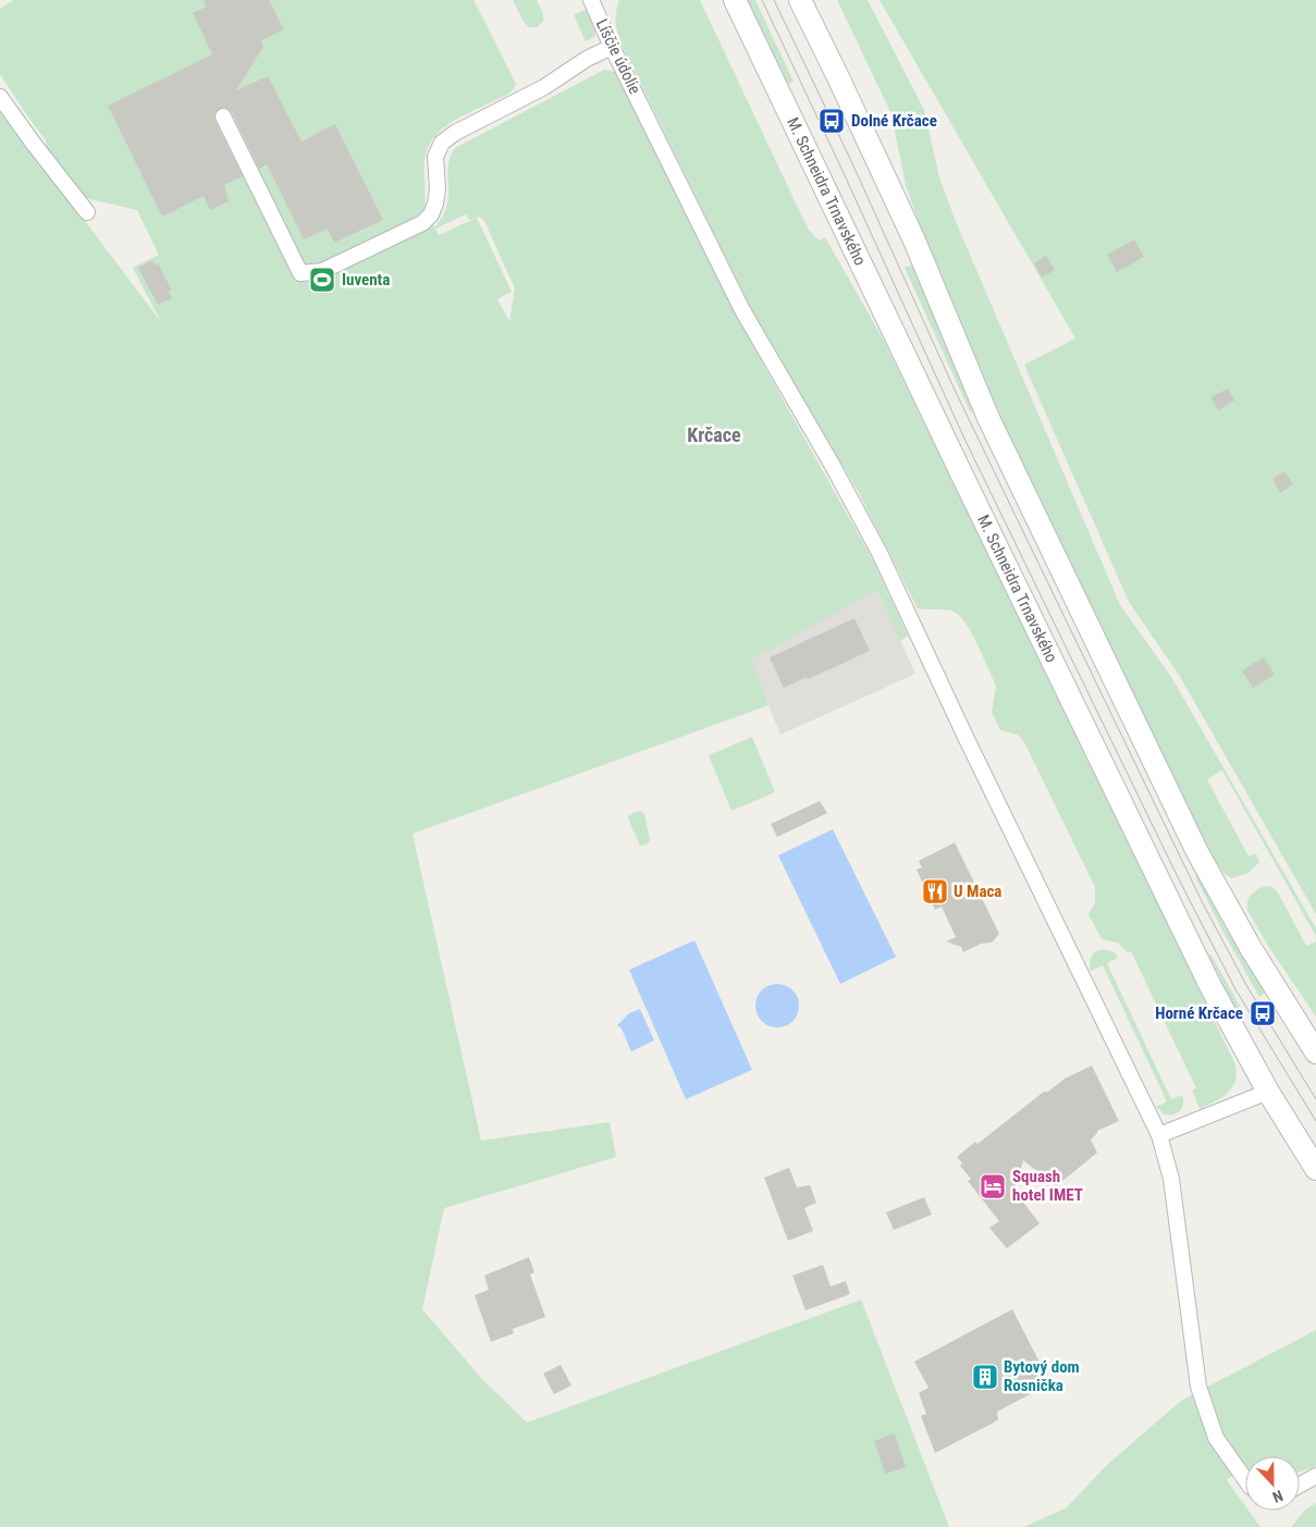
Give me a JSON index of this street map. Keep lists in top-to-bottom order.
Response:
{
  "streets": {
    "main road": ["M. Schneidra Trnavského"],
    "street": ["Líščie údolie"]
  },
  "districts": ["Krčace"],
  "places": {
    "bus stop": ["Dolné Krčace", "Horné Krčace"],
    "sports": ["Iuventa"],
    "restaurant": ["U Maca"],
    "hotel": ["Squash hotel IMET"],
    "building": ["Bytový dom Rosnička"]
  },
  "north": "bottom"
}
